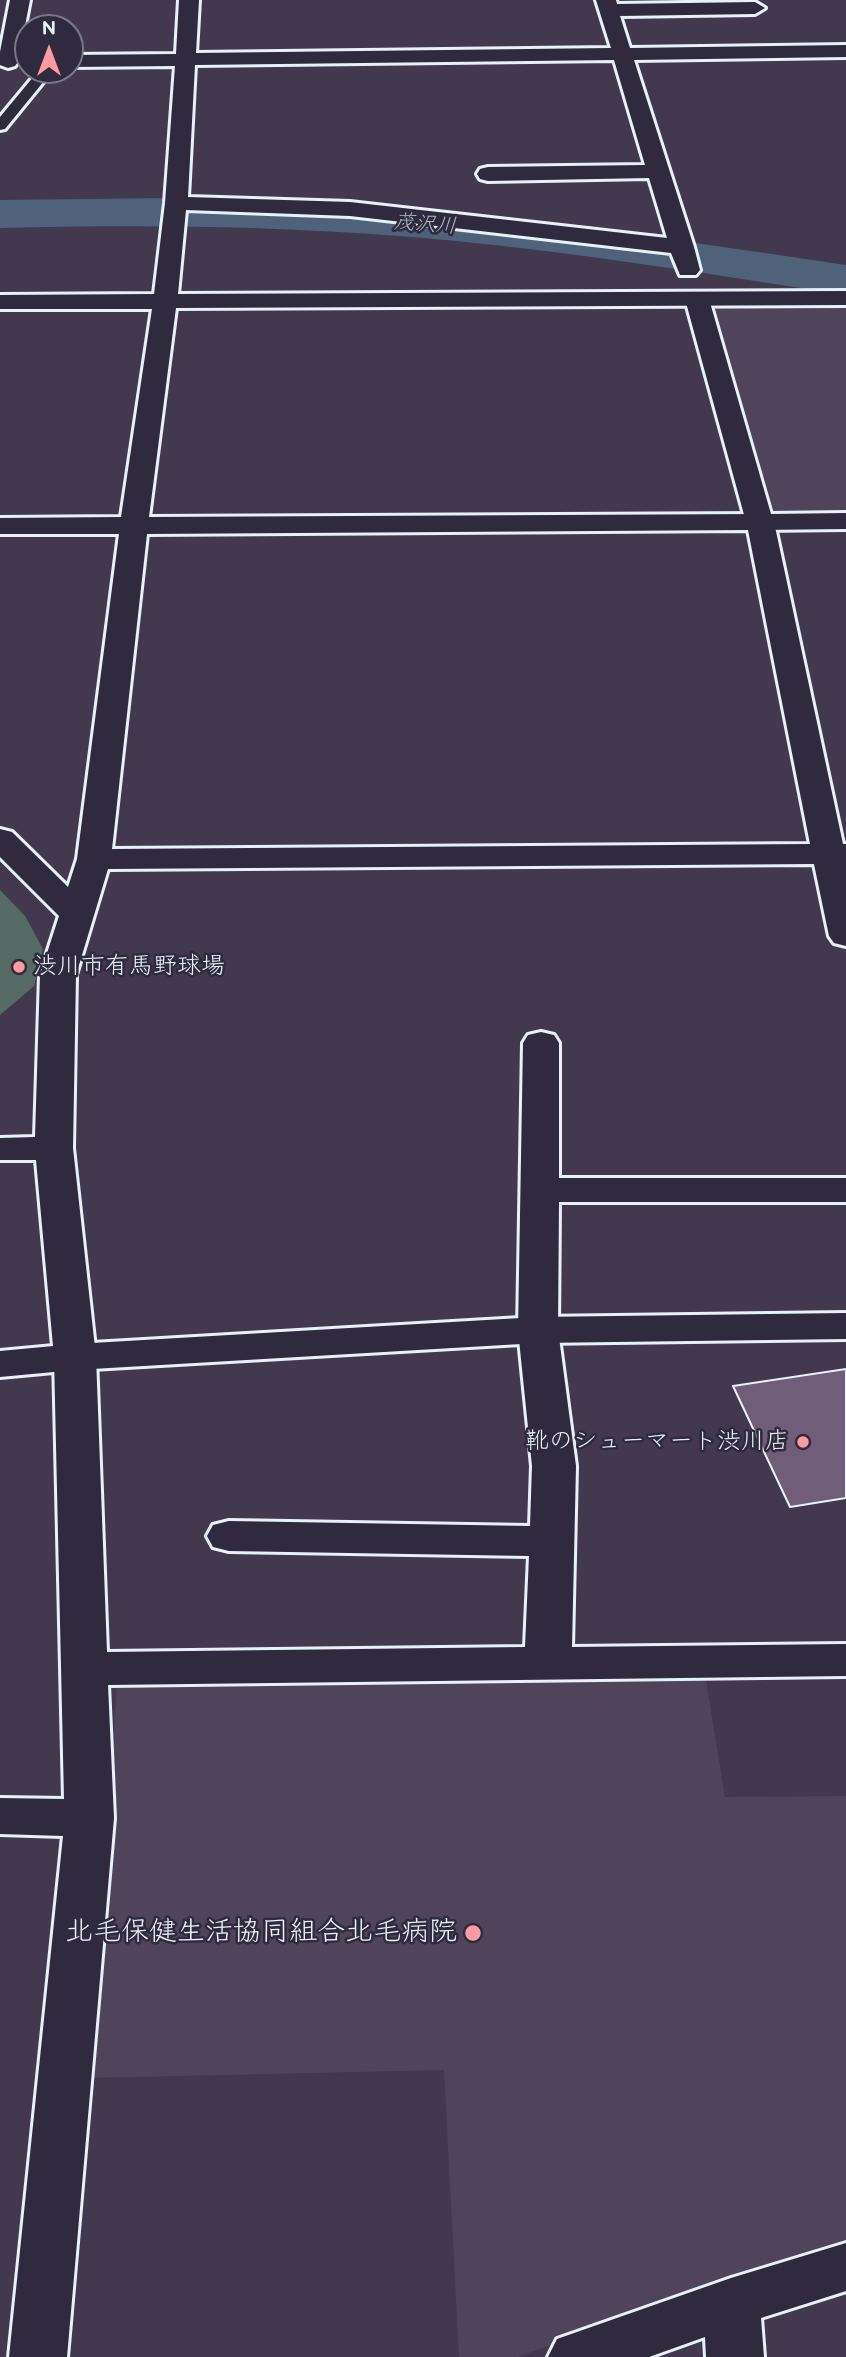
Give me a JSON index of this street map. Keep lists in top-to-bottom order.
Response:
{
  "water": ["茂沢川"],
  "places": ["渋川市有馬野球場", "靴のシューマート渋川店", "北毛保健生活協同組合北毛病院"],
  "north": "top"
}
